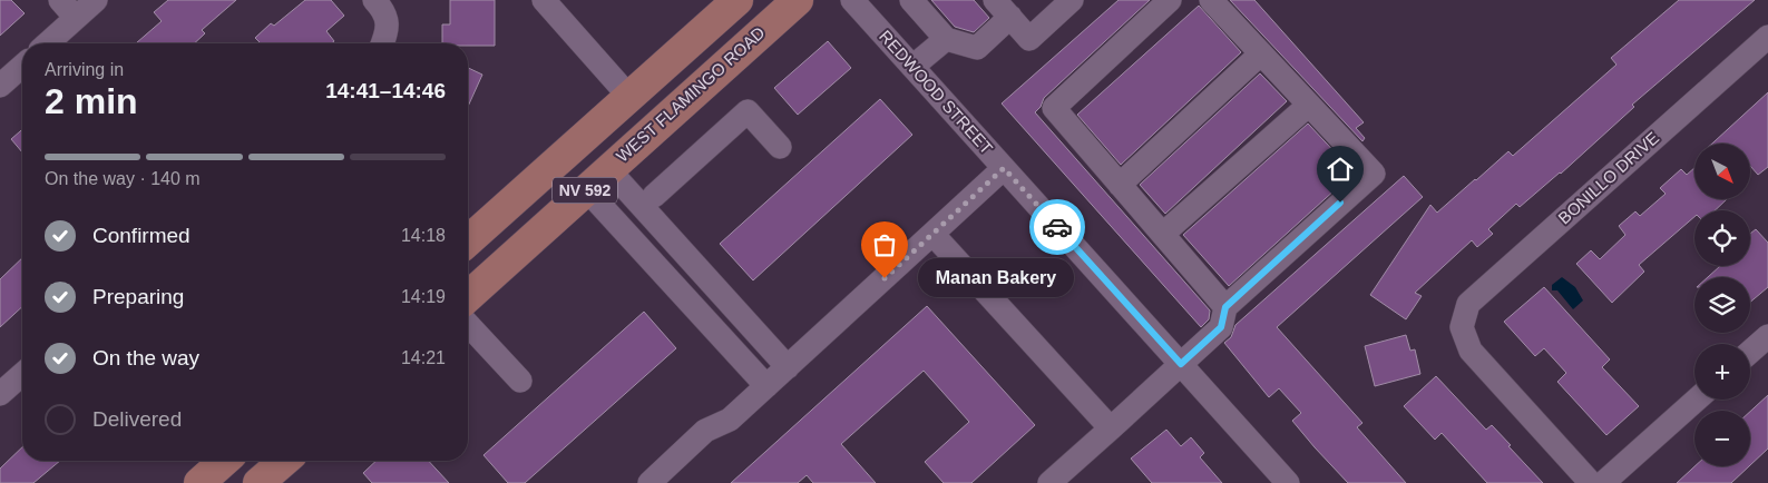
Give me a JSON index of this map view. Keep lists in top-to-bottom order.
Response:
{
  "streets": {
    "main road": ["WEST FLAMINGO ROAD", "NV 592"],
    "street": ["REDWOOD STREET", "BONILLO DRIVE"]
  },
  "places": ["Manan Bakery"],
  "north": "bottom right",
  "page": {
    "heading": ["2 min", "Arriving in", "14:41–14:46"],
    "bar": "On the way · 140 m",
    "map_buttons": ["+", "−"],
    "list": [
      ["Confirmed", "14:18"],
      ["Preparing", "14:19"],
      ["On the way", "14:21"],
      "Delivered"
    ],
    "bubble": "Manan Bakery"
  }
}
